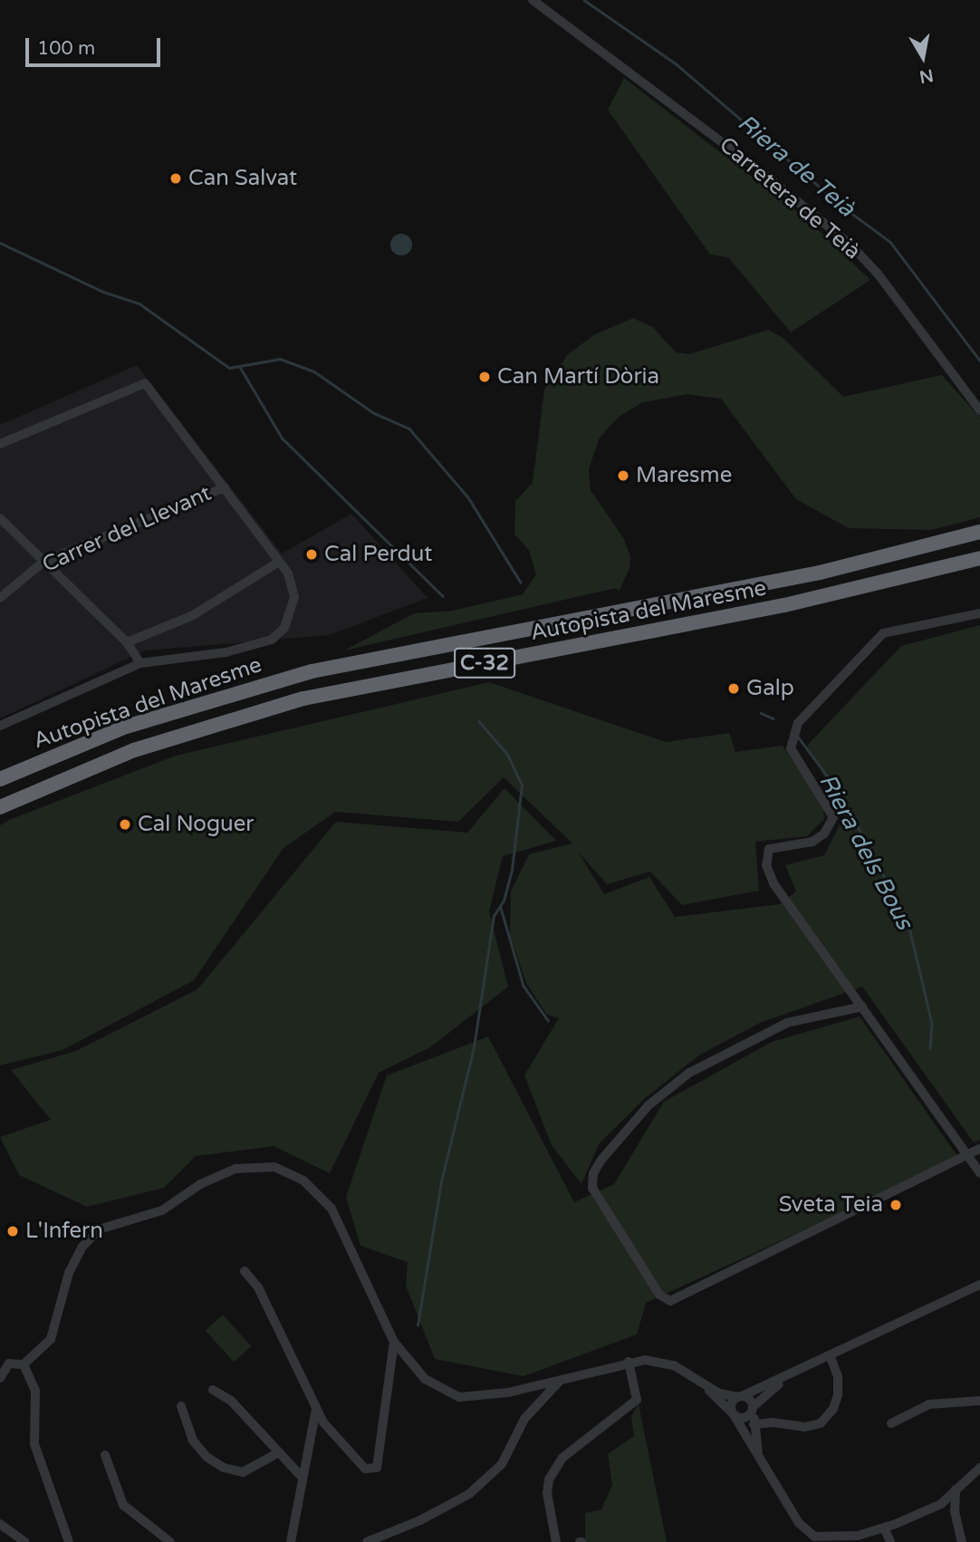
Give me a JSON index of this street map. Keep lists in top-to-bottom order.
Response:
{
  "streets": {
    "highway": ["Autopista del Maresme", "C-32"],
    "street": ["Carretera de Teià", "Carrer del Llevant"]
  },
  "water": ["Riera de Teià", "Riera dels Bous"],
  "places": [
    "Can Salvat",
    "Can Martí Dòria",
    "Maresme",
    "Cal Perdut",
    "Galp",
    "Cal Noguer",
    "Sveta Teia",
    "L'Infern"
  ],
  "scale_bar": "100 m",
  "north": "bottom"
}
